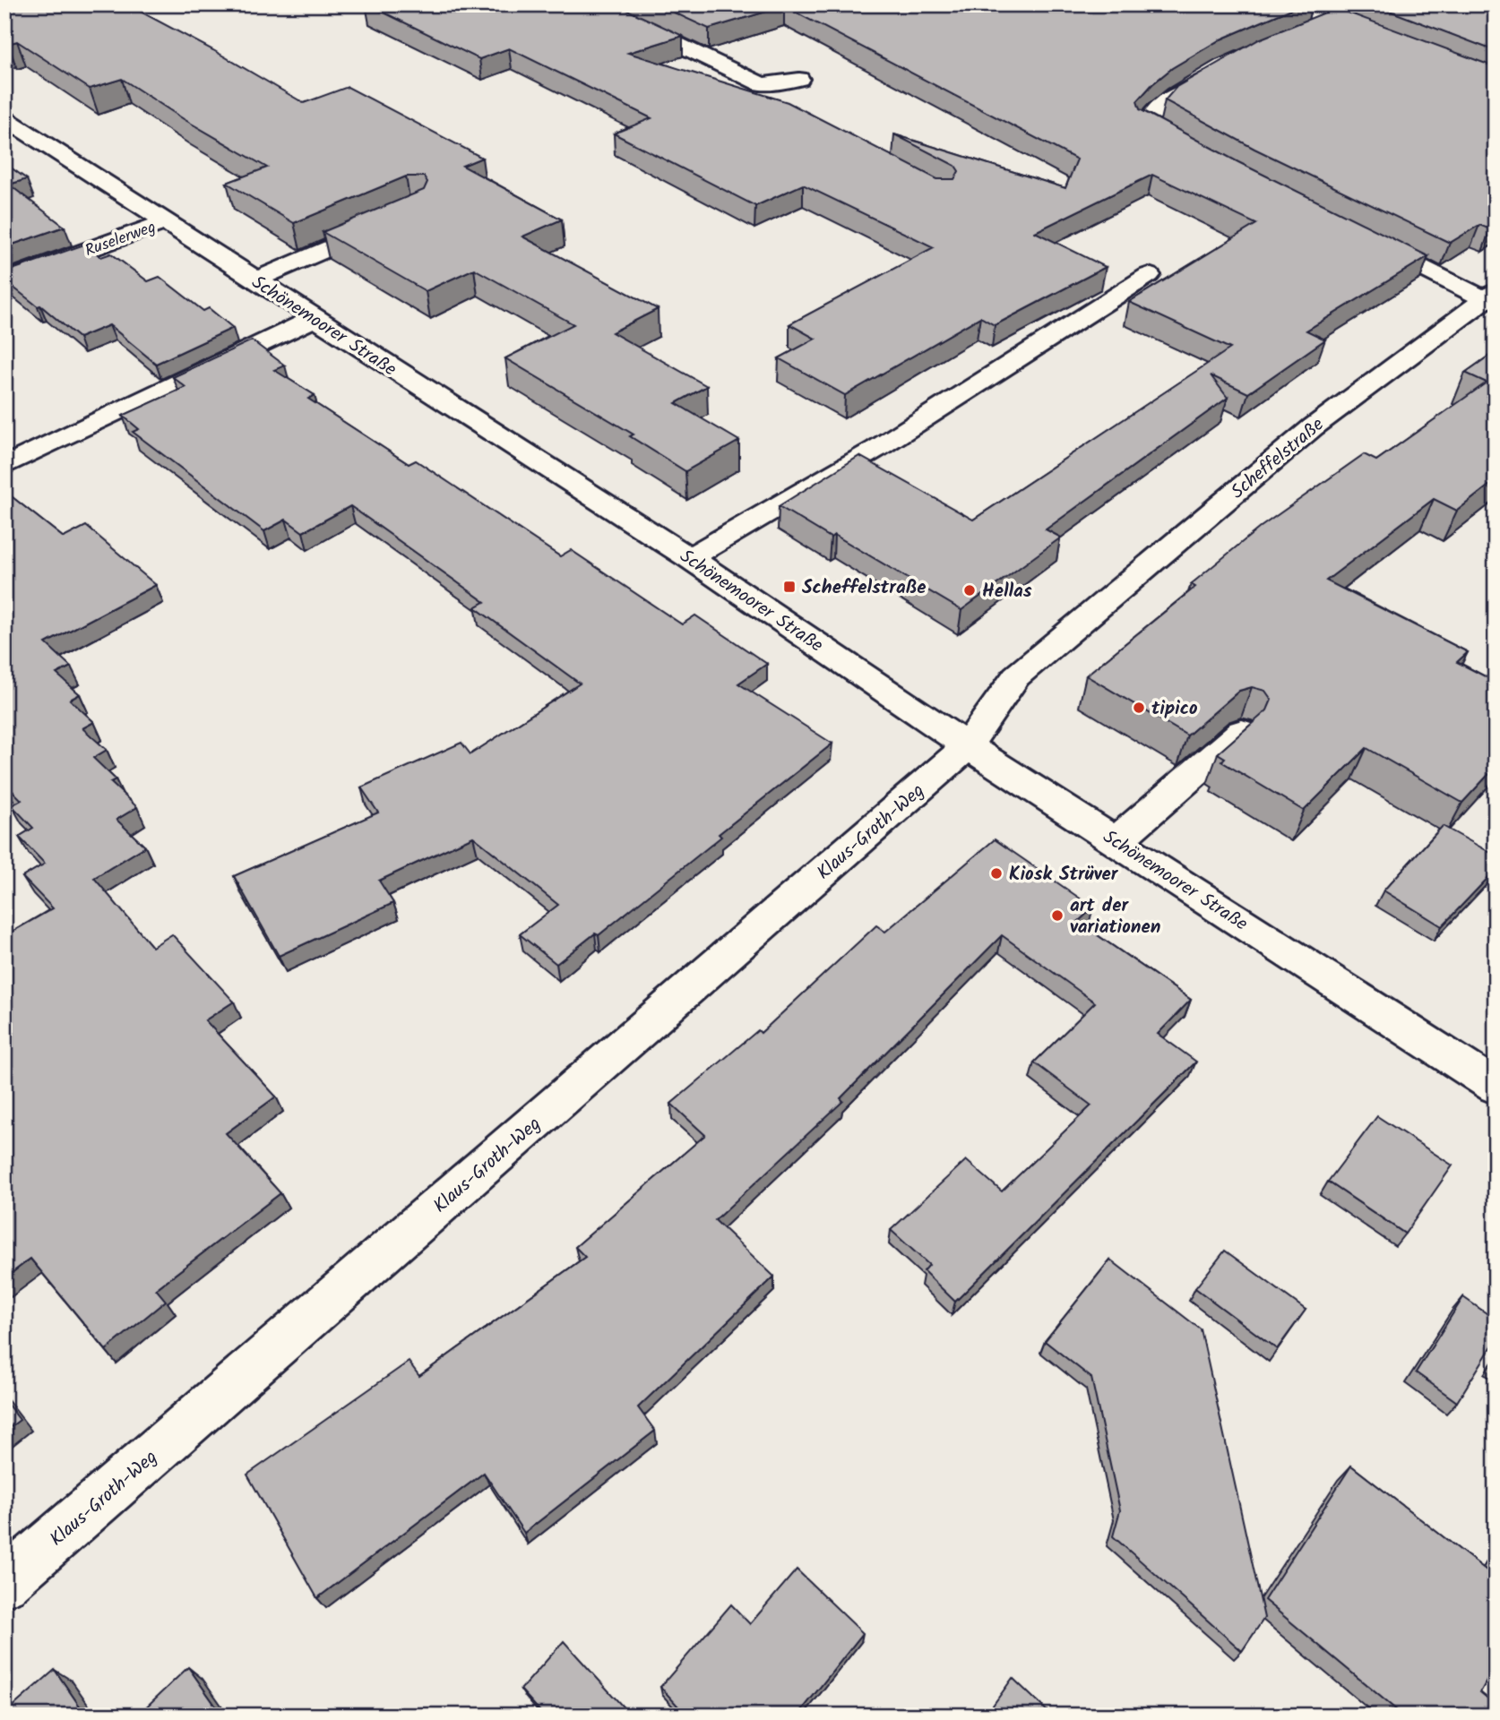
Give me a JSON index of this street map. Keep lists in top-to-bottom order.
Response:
{
  "streets": {
    "street": [
      "Ruselerweg",
      "Schönemoorer Straße",
      "Scheffelstraße",
      "Klaus-Groth-Weg"
    ]
  },
  "crossings": [
    ["Ruselerweg", "Schönemoorer Straße"],
    ["Schönemoorer Straße", "Scheffelstraße"],
    ["Schönemoorer Straße", "Klaus-Groth-Weg"],
    ["Scheffelstraße", "Klaus-Groth-Weg"]
  ],
  "places": {
    "transit": ["Scheffelstraße"],
    "other": [
      "Hellas",
      "tipico",
      "Kiosk Strüver",
      "art der variationen"
    ]
  }
}
